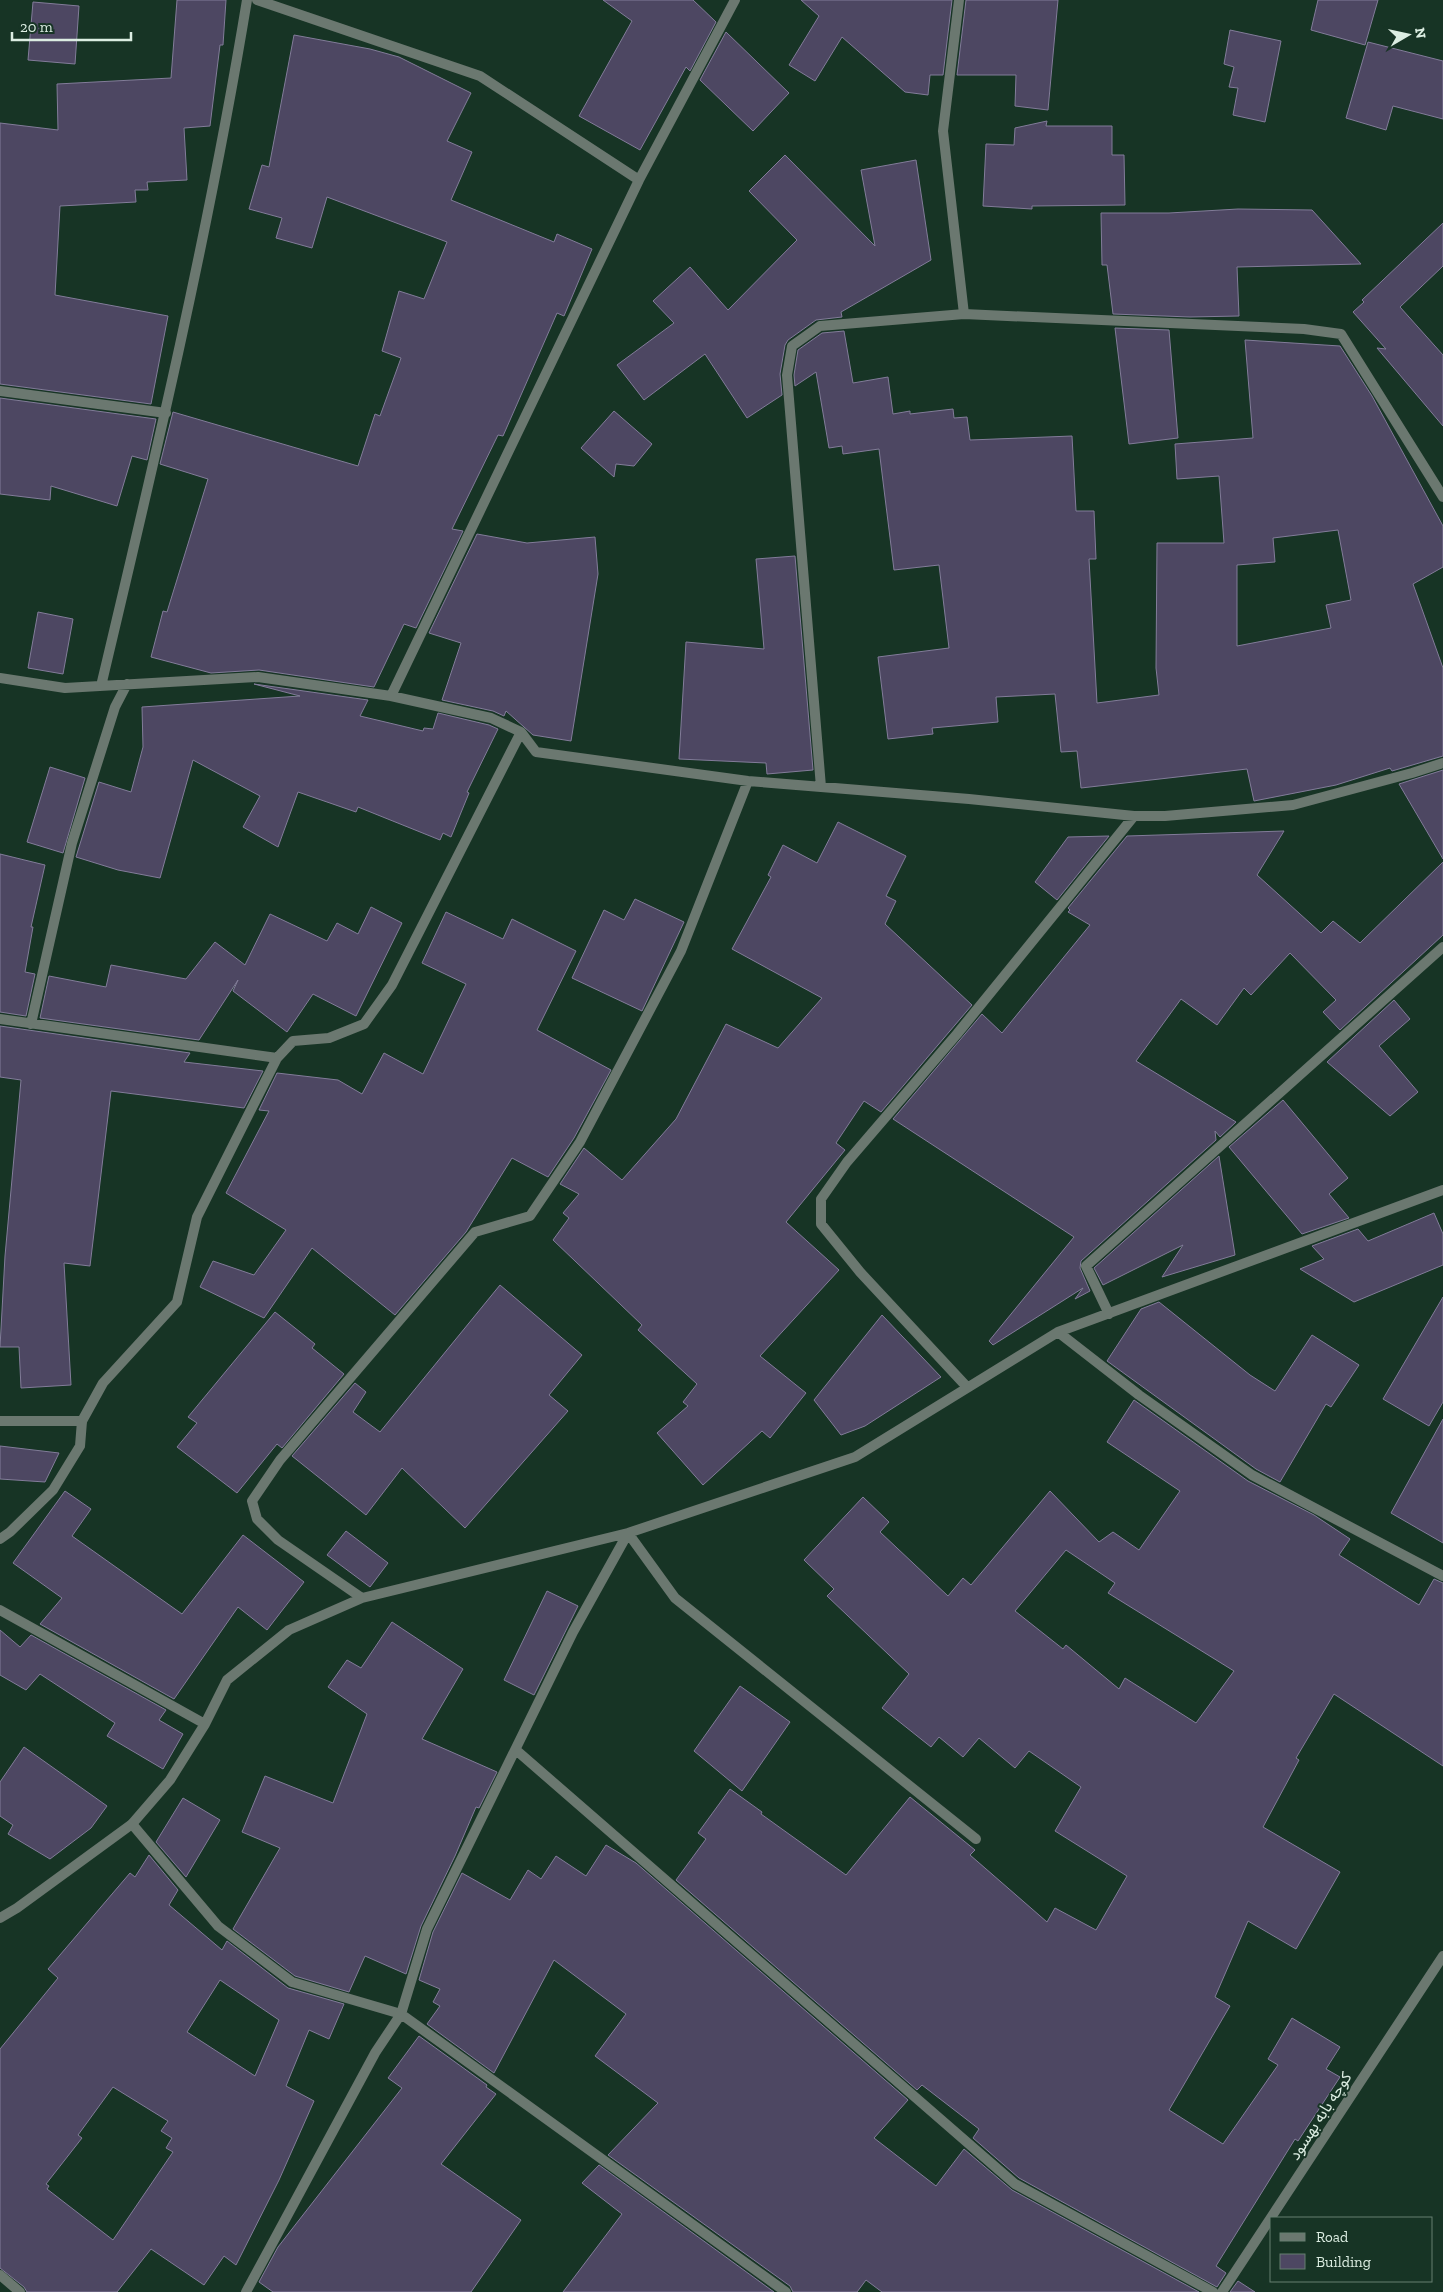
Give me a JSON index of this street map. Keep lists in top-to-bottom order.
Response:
{
  "streets": {
    "street": ["کوچه بابه بهسود"]
  },
  "legend": ["Road", "Building"],
  "scale_bar": "20 m",
  "north": "right"
}
